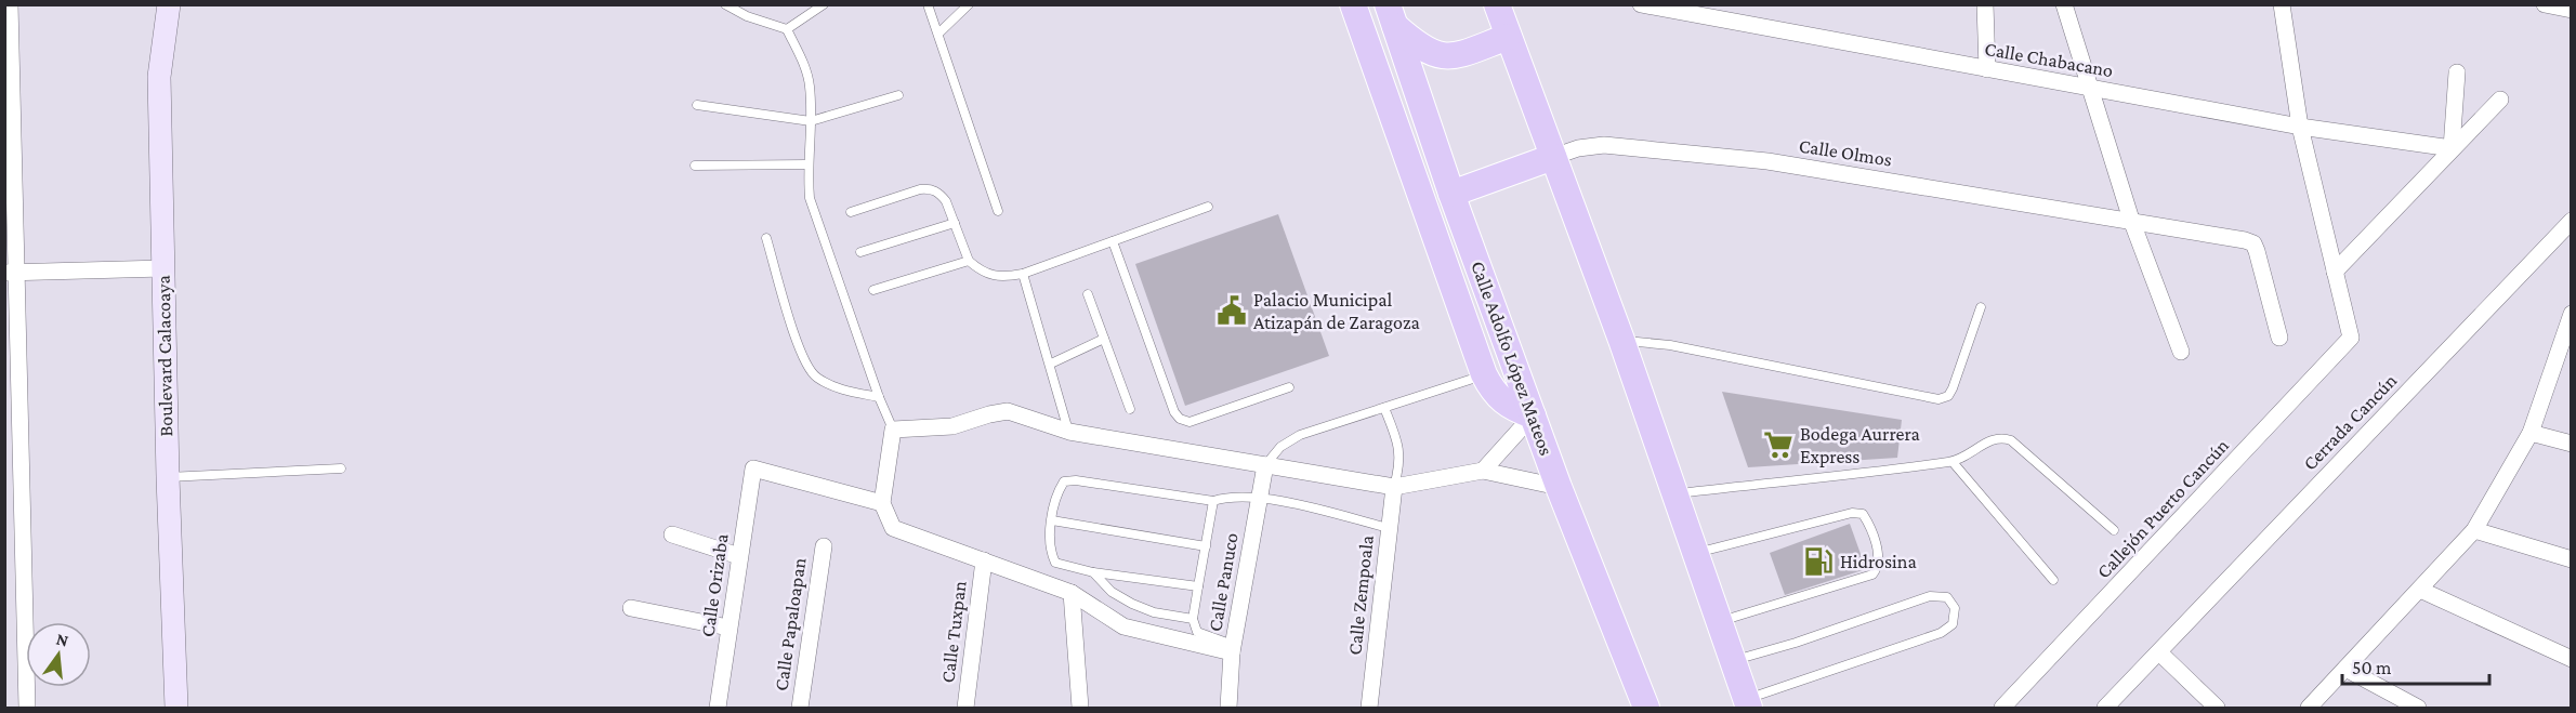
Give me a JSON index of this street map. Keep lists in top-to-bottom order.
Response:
{
  "streets": {
    "main road": ["Calle Adolfo López Mateos"],
    "street": [
      "Calle Chabacano",
      "Calle Olmos",
      "Boulevard Calacoaya",
      "Cerrada Cancún",
      "Callejón Puerto Cancún",
      "Calle Panuco",
      "Calle Orizaba",
      "Calle Zempoala",
      "Calle Papaloapan",
      "Calle Tuxpan"
    ]
  },
  "places": {
    "public building": ["Palacio Municipal Atizapán de Zaragoza"],
    "supermarket": ["Bodega Aurrera Express"],
    "fuel station": ["Hidrosina"]
  },
  "scale_bar": "50 m",
  "north": "top"
}
